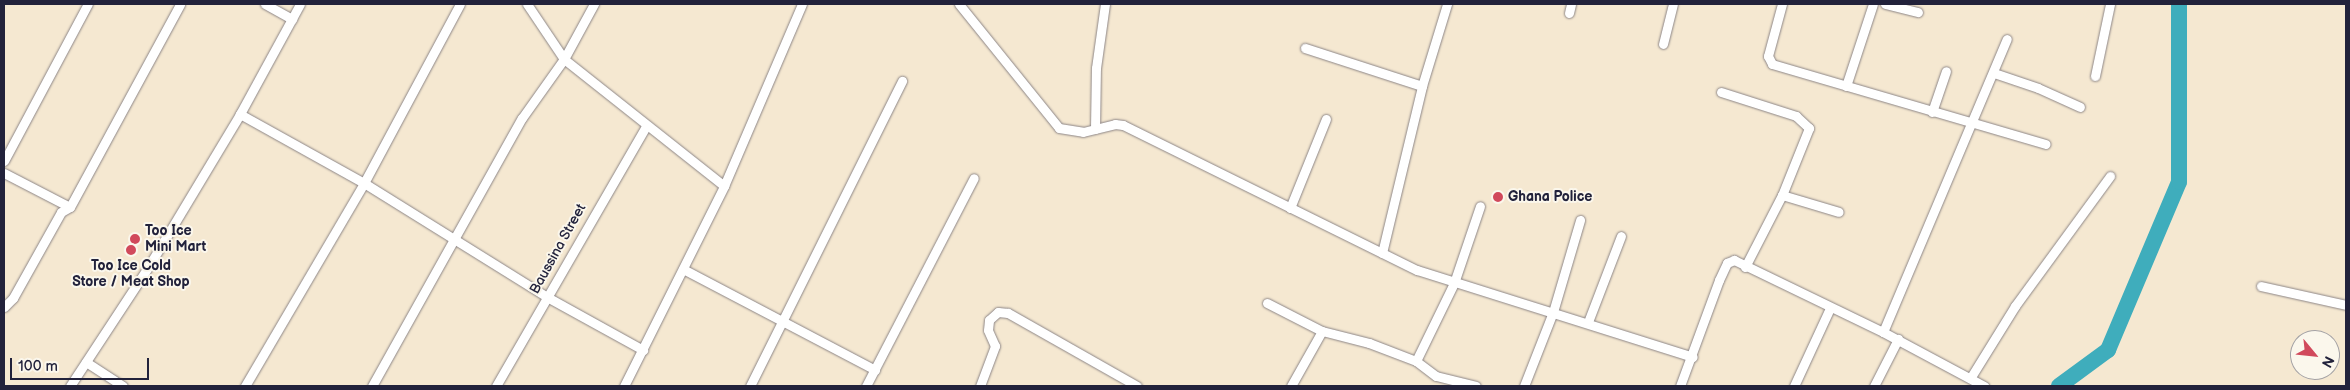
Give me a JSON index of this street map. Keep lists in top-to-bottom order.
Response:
{
  "streets": {
    "street": ["Baussina Street"]
  },
  "places": ["Ghana Police", "Too Ice Mini Mart", "Too Ice Cold Store / Meat Shop"],
  "scale_bar": "100 m",
  "north": "bottom right"
}
